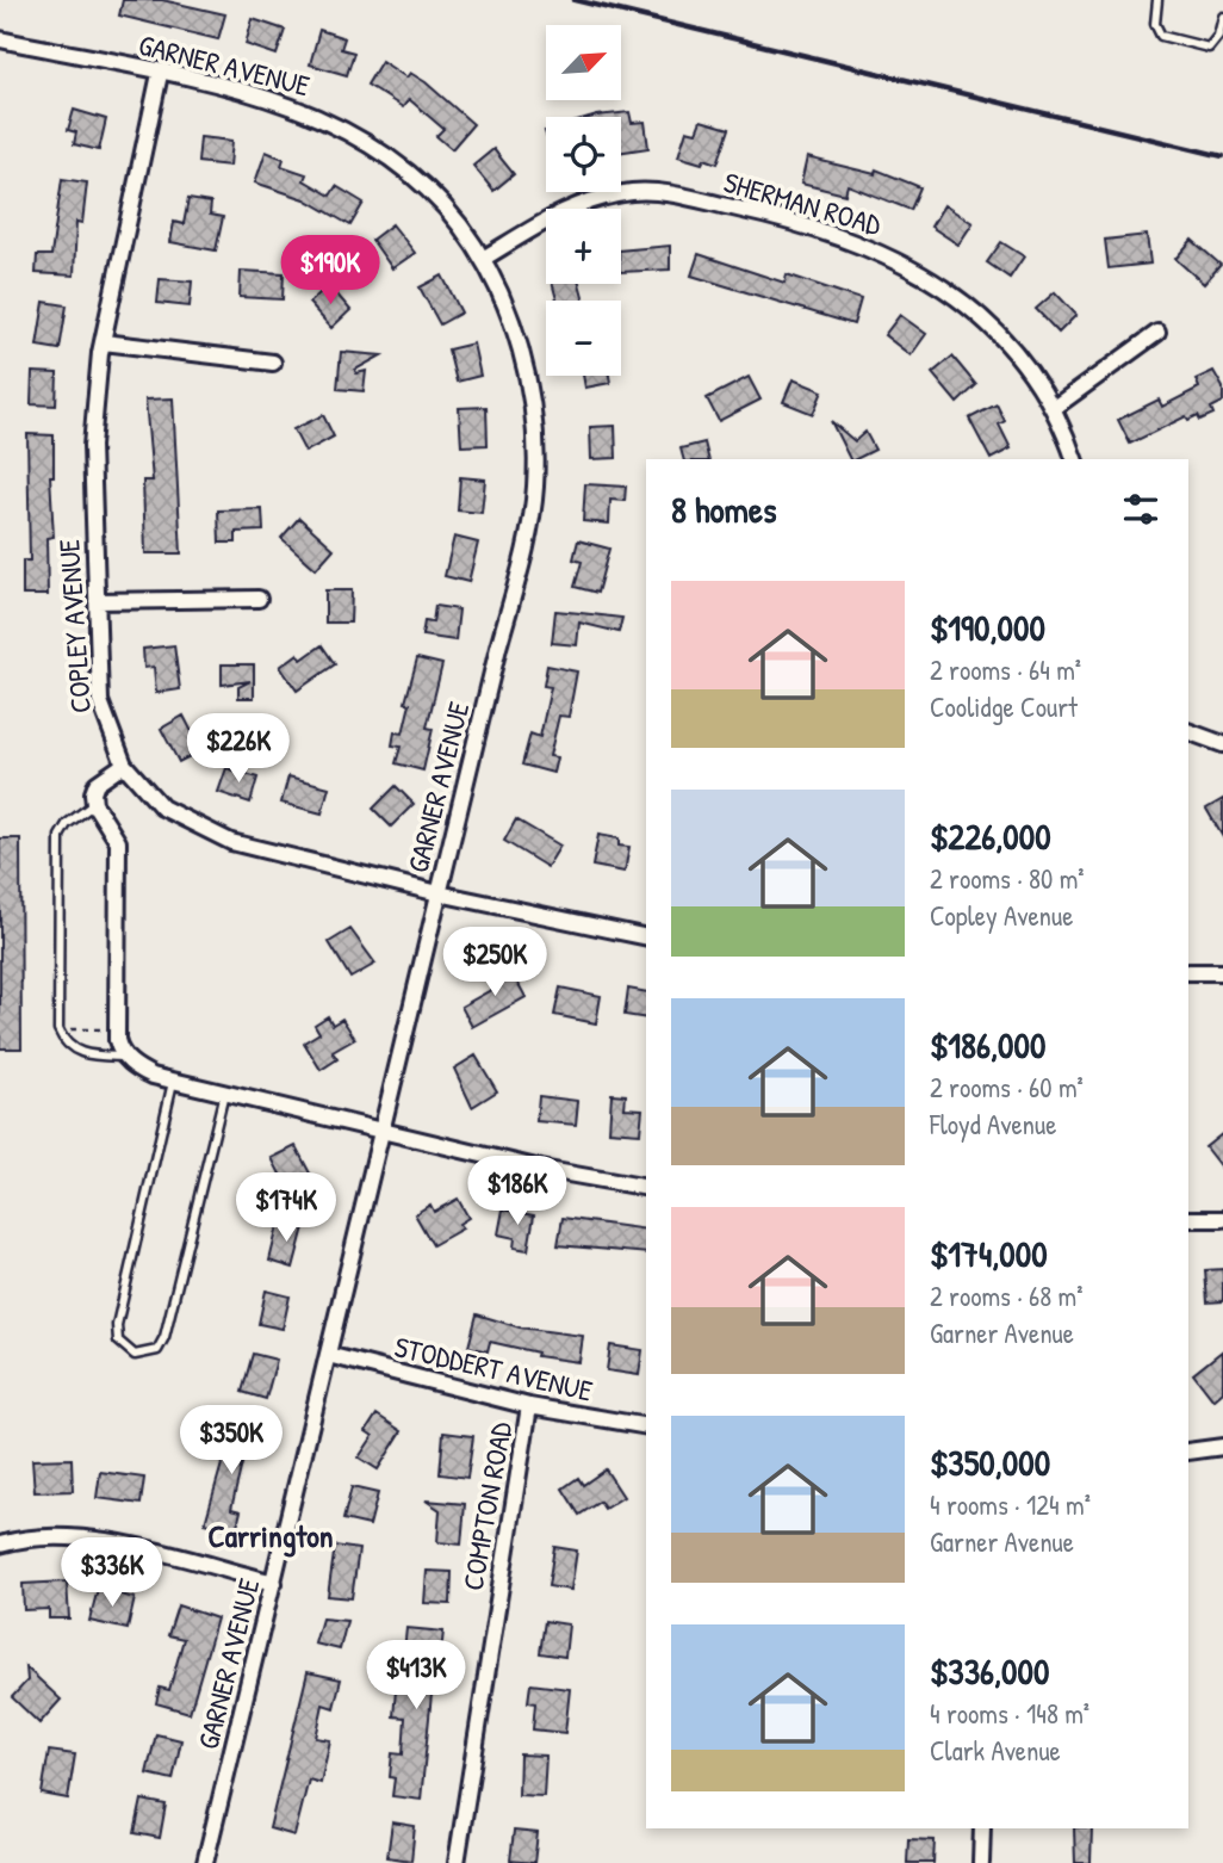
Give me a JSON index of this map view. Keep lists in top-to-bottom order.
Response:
{
  "streets": {
    "street": [
      "GARNER AVENUE",
      "SHERMAN ROAD",
      "COPLEY AVENUE",
      "STODDERT AVENUE",
      "COMPTON ROAD"
    ]
  },
  "crossings": [
    ["GARNER AVENUE", "SHERMAN ROAD"],
    ["GARNER AVENUE", "COPLEY AVENUE"],
    ["GARNER AVENUE", "STODDERT AVENUE"],
    ["STODDERT AVENUE", "COMPTON ROAD"]
  ],
  "districts": ["Carrington"],
  "north": "top right",
  "page": {
    "map_buttons": ["+", "−"],
    "price": [
      "$190K",
      "$226K",
      "$250K",
      "$186K",
      "$174K",
      "$350K",
      "$336K",
      "$413K"
    ],
    "heading": "8 homes",
    "list": [
      {
        "name": "$190,000",
        "note": "2 rooms · 64 m² · Coolidge Court"
      },
      {
        "name": "$226,000",
        "note": "2 rooms · 80 m² · Copley Avenue"
      },
      {
        "name": "$186,000",
        "note": "2 rooms · 60 m² · Floyd Avenue"
      },
      {
        "name": "$174,000",
        "note": "2 rooms · 68 m² · Garner Avenue"
      },
      {
        "name": "$350,000",
        "note": "4 rooms · 124 m² · Garner Avenue"
      },
      {
        "name": "$336,000",
        "note": "4 rooms · 148 m² · Clark Avenue"
      }
    ]
  }
}
